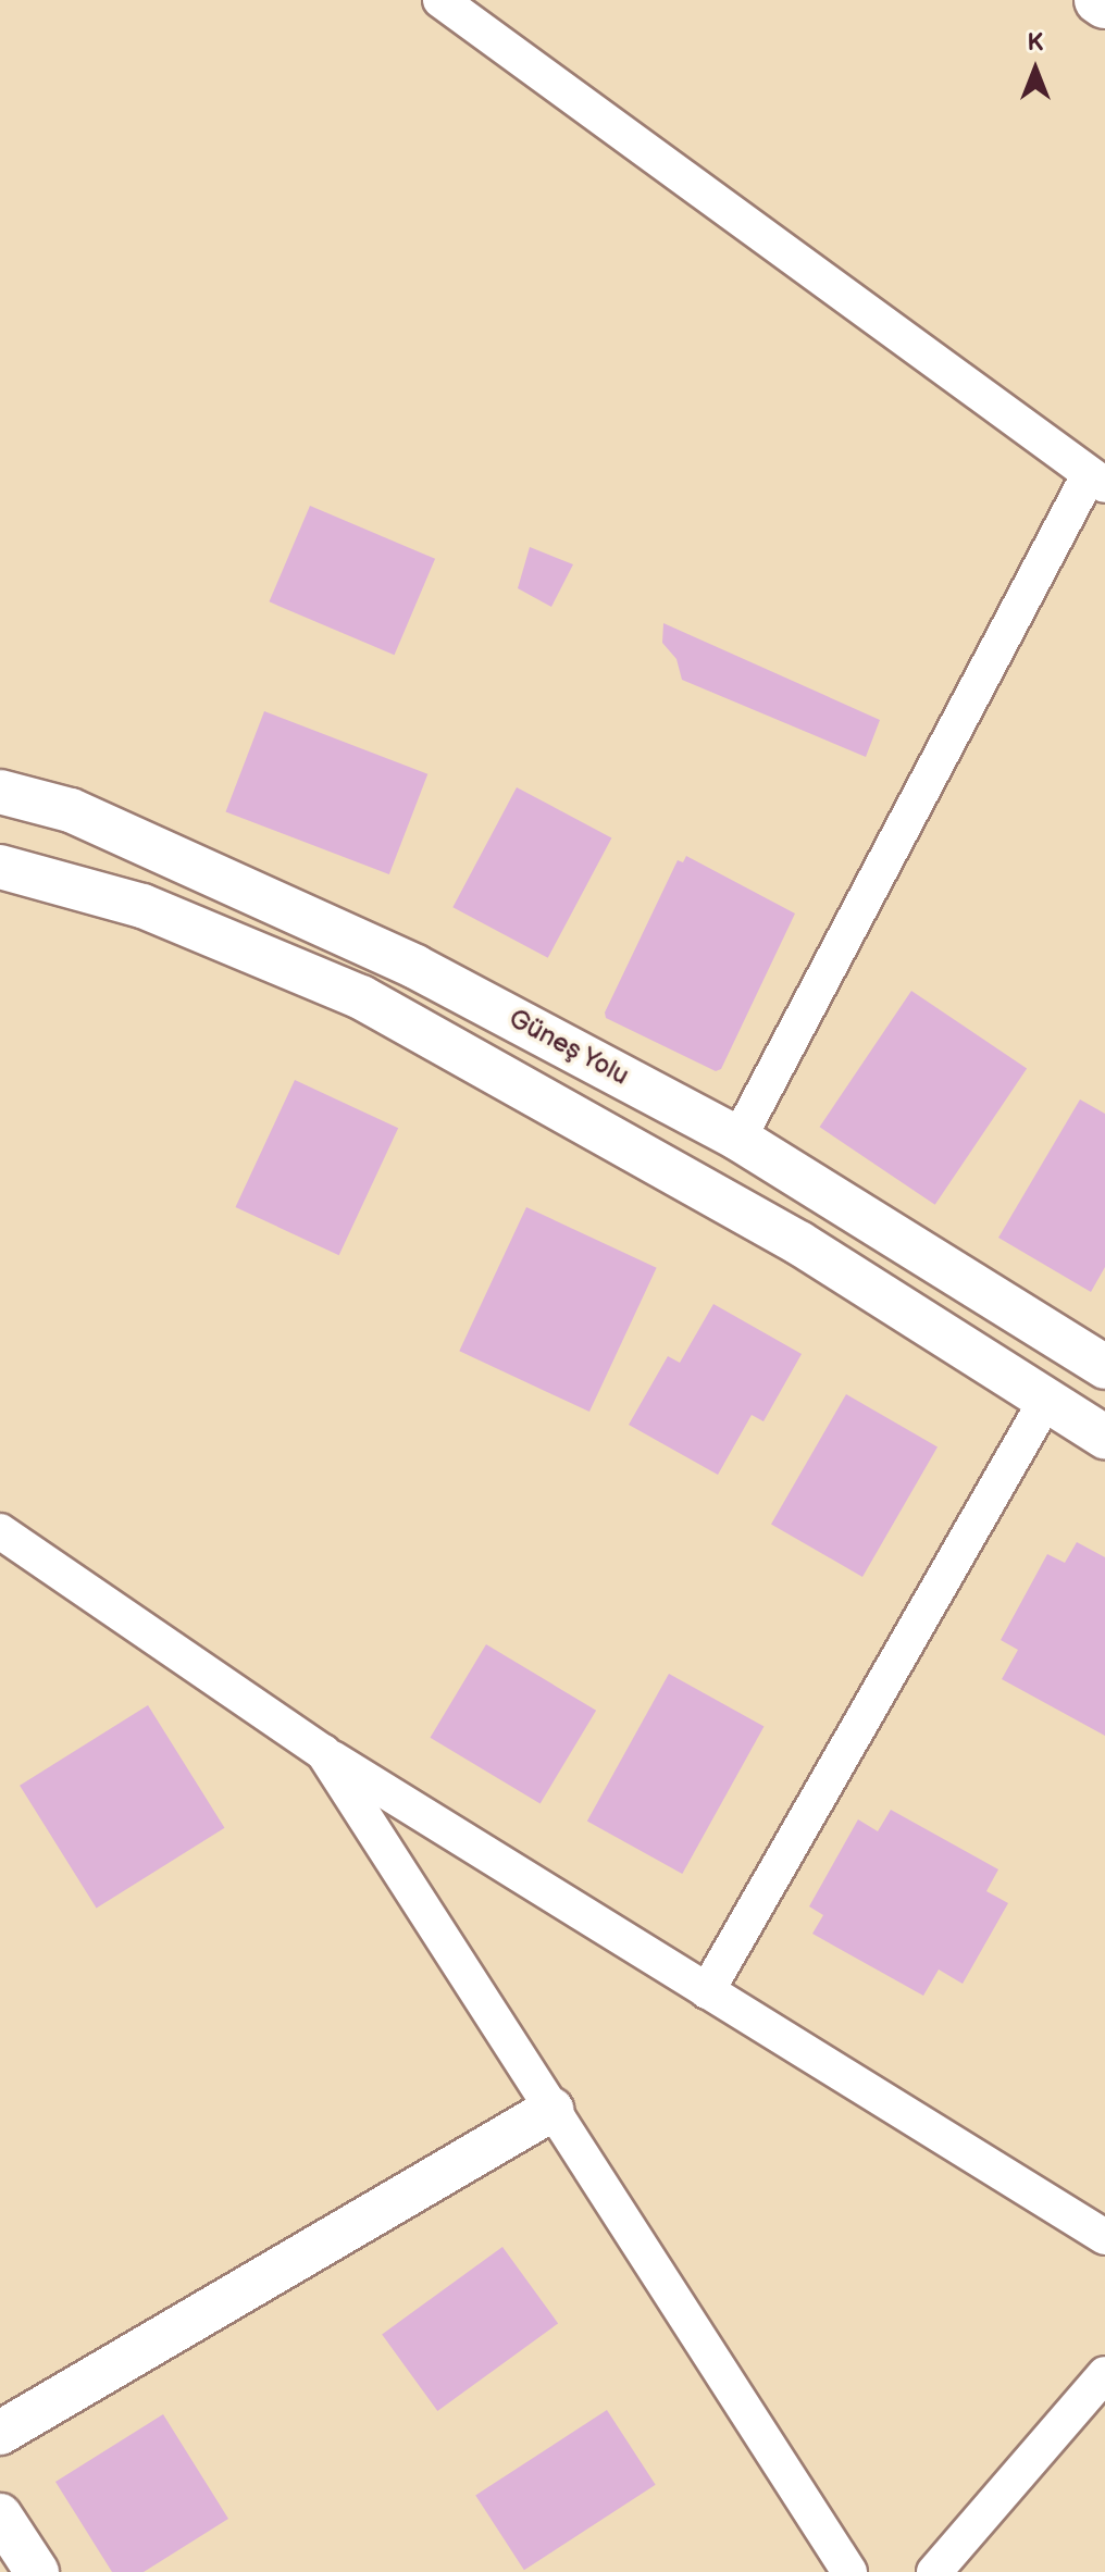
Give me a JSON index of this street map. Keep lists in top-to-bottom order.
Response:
{
  "streets": {
    "street": ["Güneş Yolu"]
  },
  "north": "top"
}
